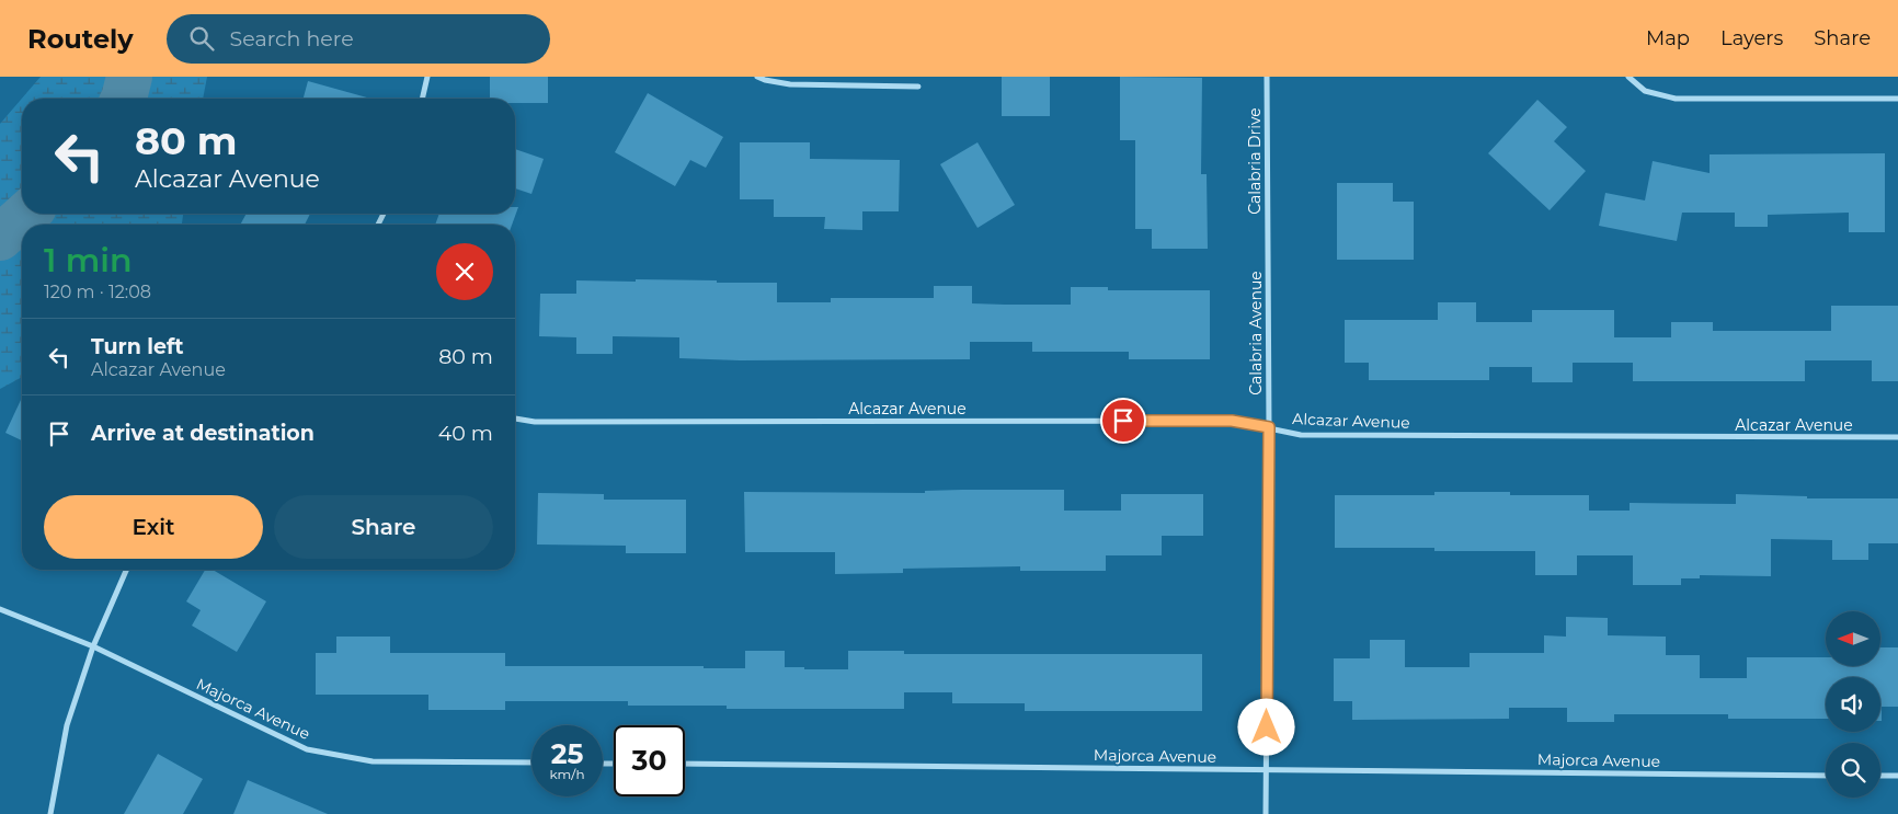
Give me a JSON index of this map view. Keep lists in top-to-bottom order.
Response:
{
  "streets": {
    "street": [
      "Calabria Drive",
      "Calabria Avenue",
      "Alcazar Avenue",
      "Majorca Avenue"
    ]
  },
  "crossings": [
    ["Calabria Drive", "Calabria Avenue"],
    ["Calabria Avenue", "Alcazar Avenue"],
    ["Calabria Avenue", "Majorca Avenue"]
  ],
  "north": "left",
  "page": {
    "header": "Routely",
    "search": "Search here",
    "nav": ["Map", "Layers", "Share"],
    "turn": ["80 m", "Alcazar Avenue"],
    "heading": ["1 min", "120 m · 12:08"],
    "list": [
      {
        "name": "Turn left",
        "note": "Alcazar Avenue",
        "value": "80 m"
      },
      {
        "name": "Arrive at destination",
        "value": "40 m"
      }
    ],
    "buttons": ["Exit", "Share"],
    "speed": "25 km/h",
    "limit": "30"
  }
}
